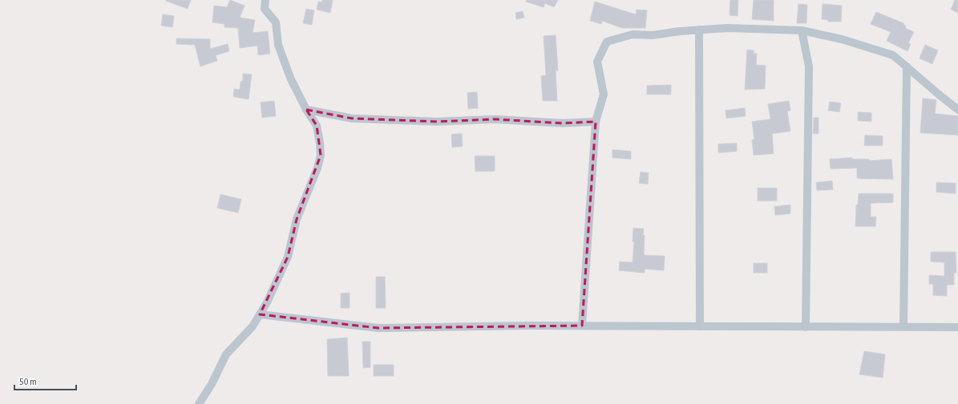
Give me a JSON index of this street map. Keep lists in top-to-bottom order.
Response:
{
  "scale_bar": "50 m"
}
